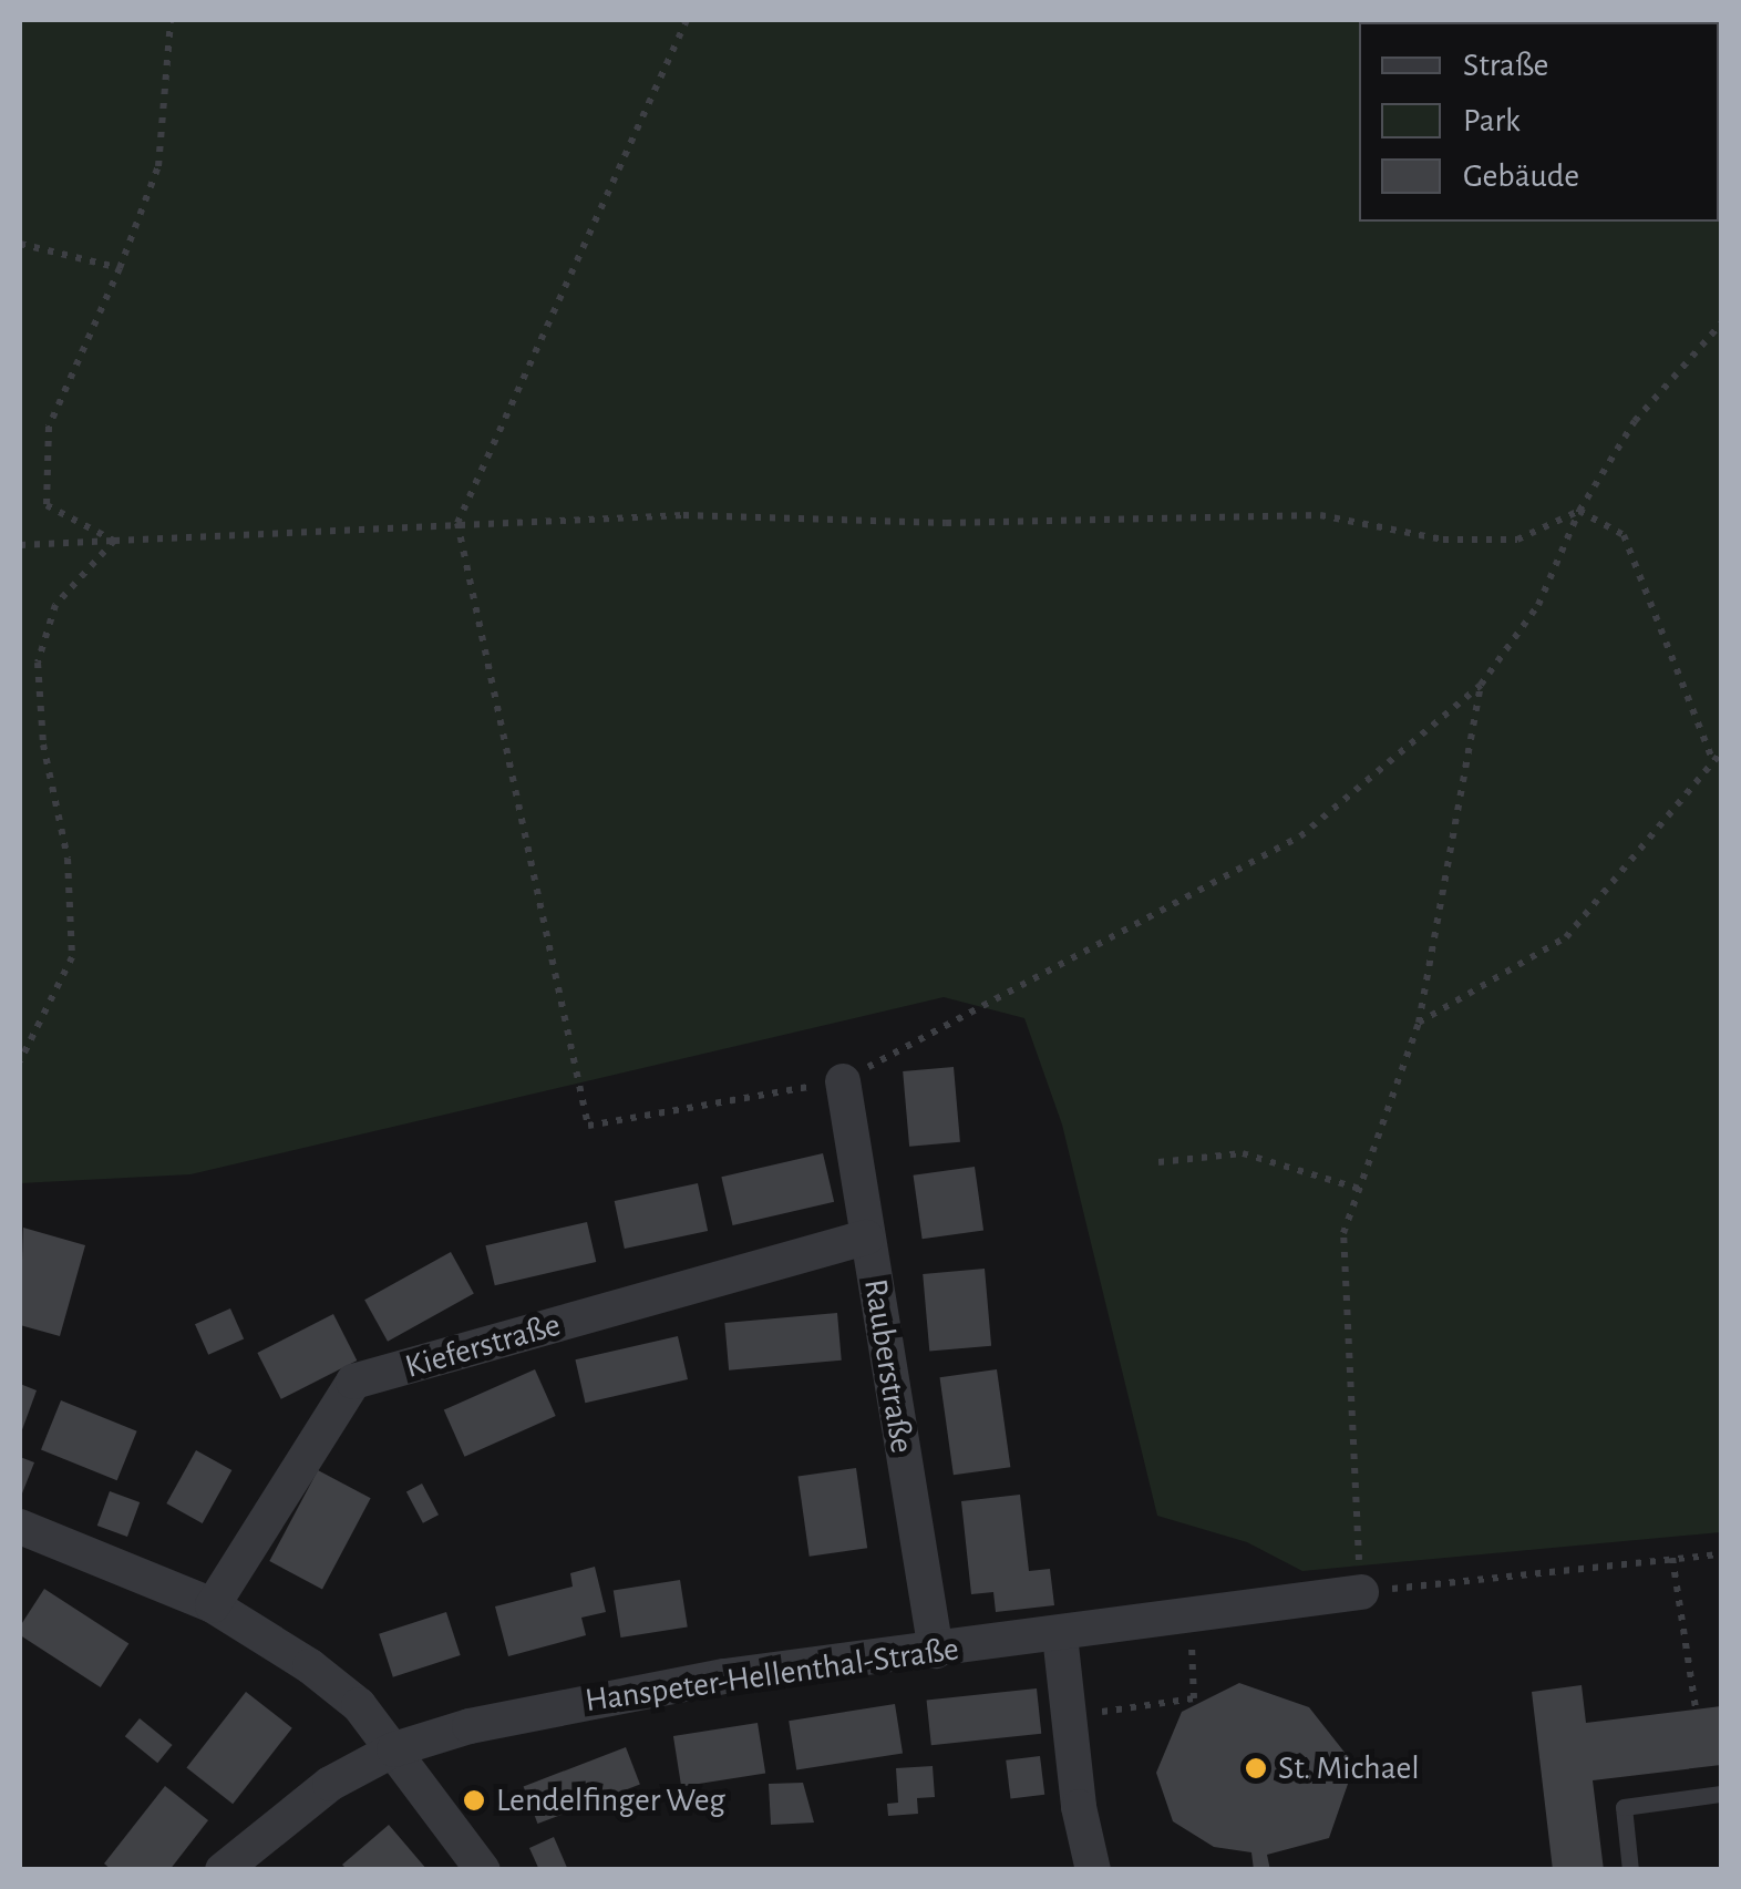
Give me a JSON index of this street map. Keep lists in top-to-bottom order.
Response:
{
  "streets": {
    "street": ["Kieferstraße", "Rauberstraße", "Hanspeter-Hellenthal-Straße"]
  },
  "crossings": [
    ["Kieferstraße", "Rauberstraße"],
    ["Rauberstraße", "Hanspeter-Hellenthal-Straße"]
  ],
  "places": ["St. Michael", "Lendelfinger Weg"],
  "legend": ["Straße", "Park", "Gebäude"]
}
